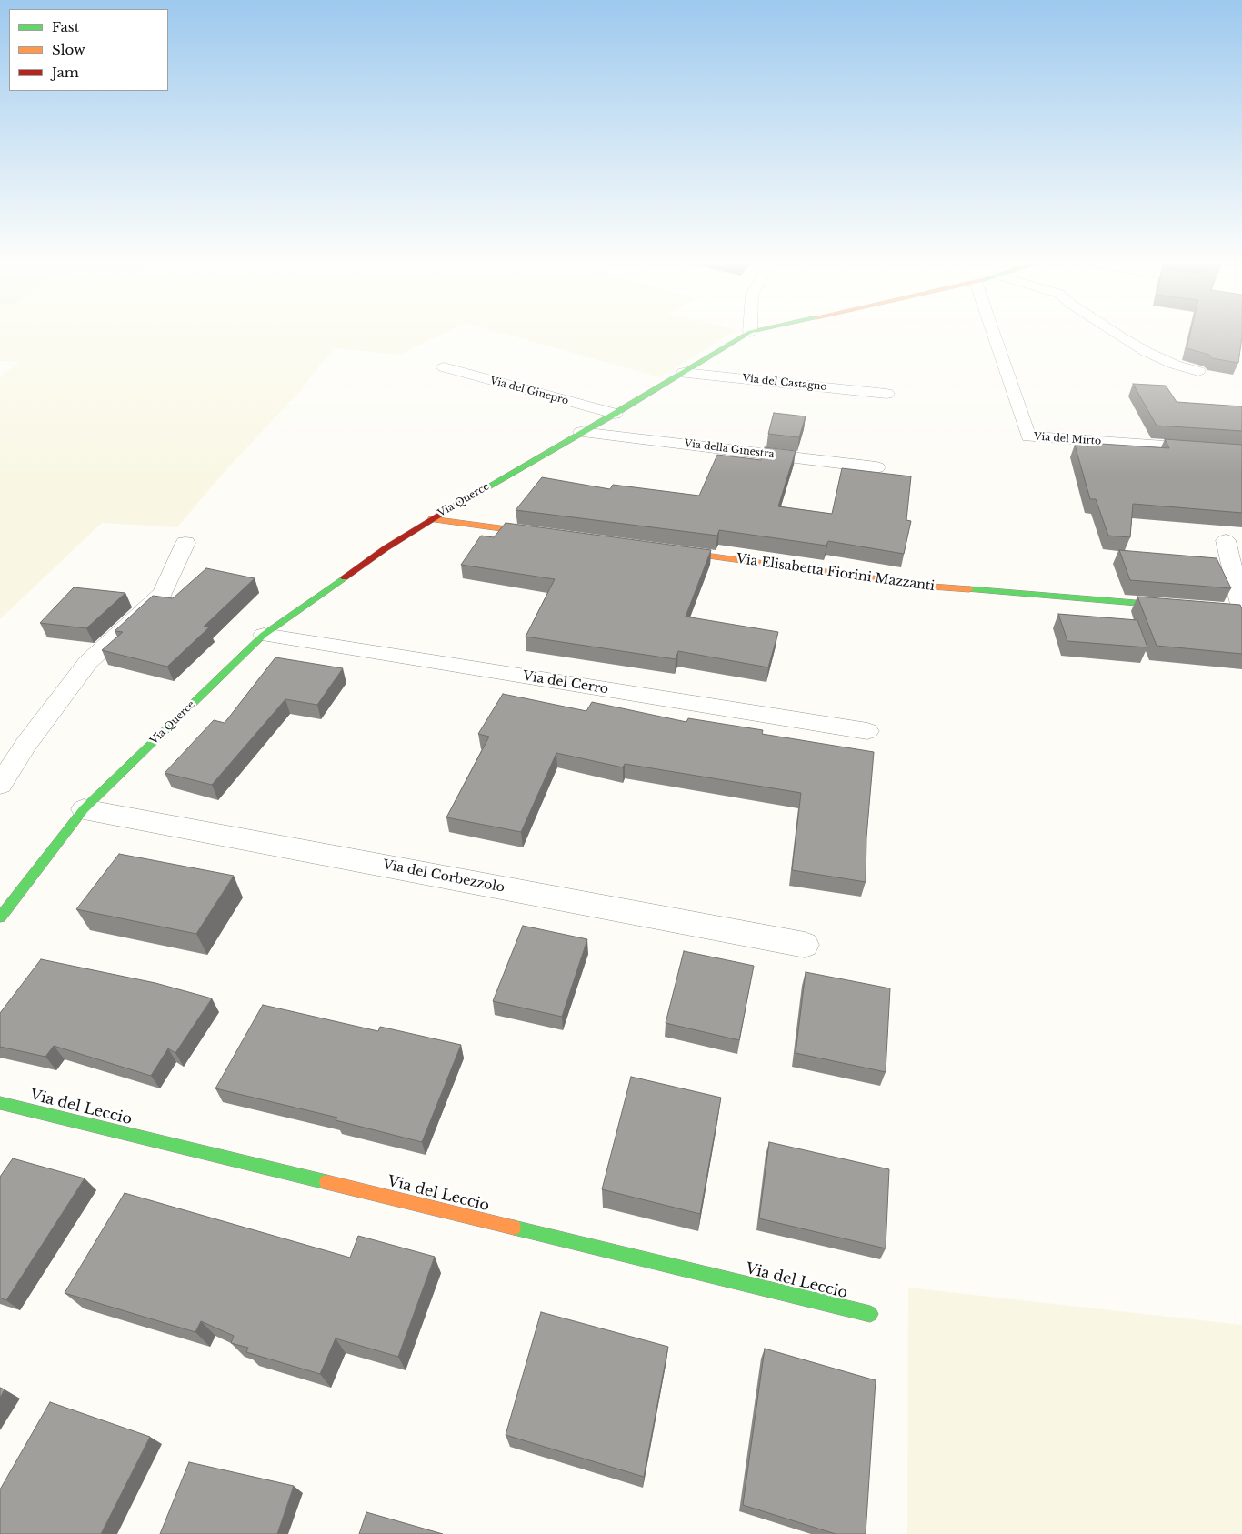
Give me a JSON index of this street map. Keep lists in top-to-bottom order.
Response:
{
  "streets": {
    "street": [
      "Via del Castagno",
      "Via del Ginepro",
      "Via del Mirto",
      "Via della Ginestra",
      "Via Querce",
      "Via Elisabetta Fiorini Mazzanti",
      "Via del Cerro",
      "Via del Corbezzolo",
      "Via del Leccio"
    ]
  },
  "crossings": [
    ["Via del Castagno", "Via Querce"],
    ["Via del Ginepro", "Via Querce"],
    ["Via della Ginestra", "Via Querce"],
    ["Via Querce", "Via del Cerro"],
    ["Via Querce", "Via del Corbezzolo"]
  ],
  "legend": ["Fast", "Slow", "Jam"]
}
